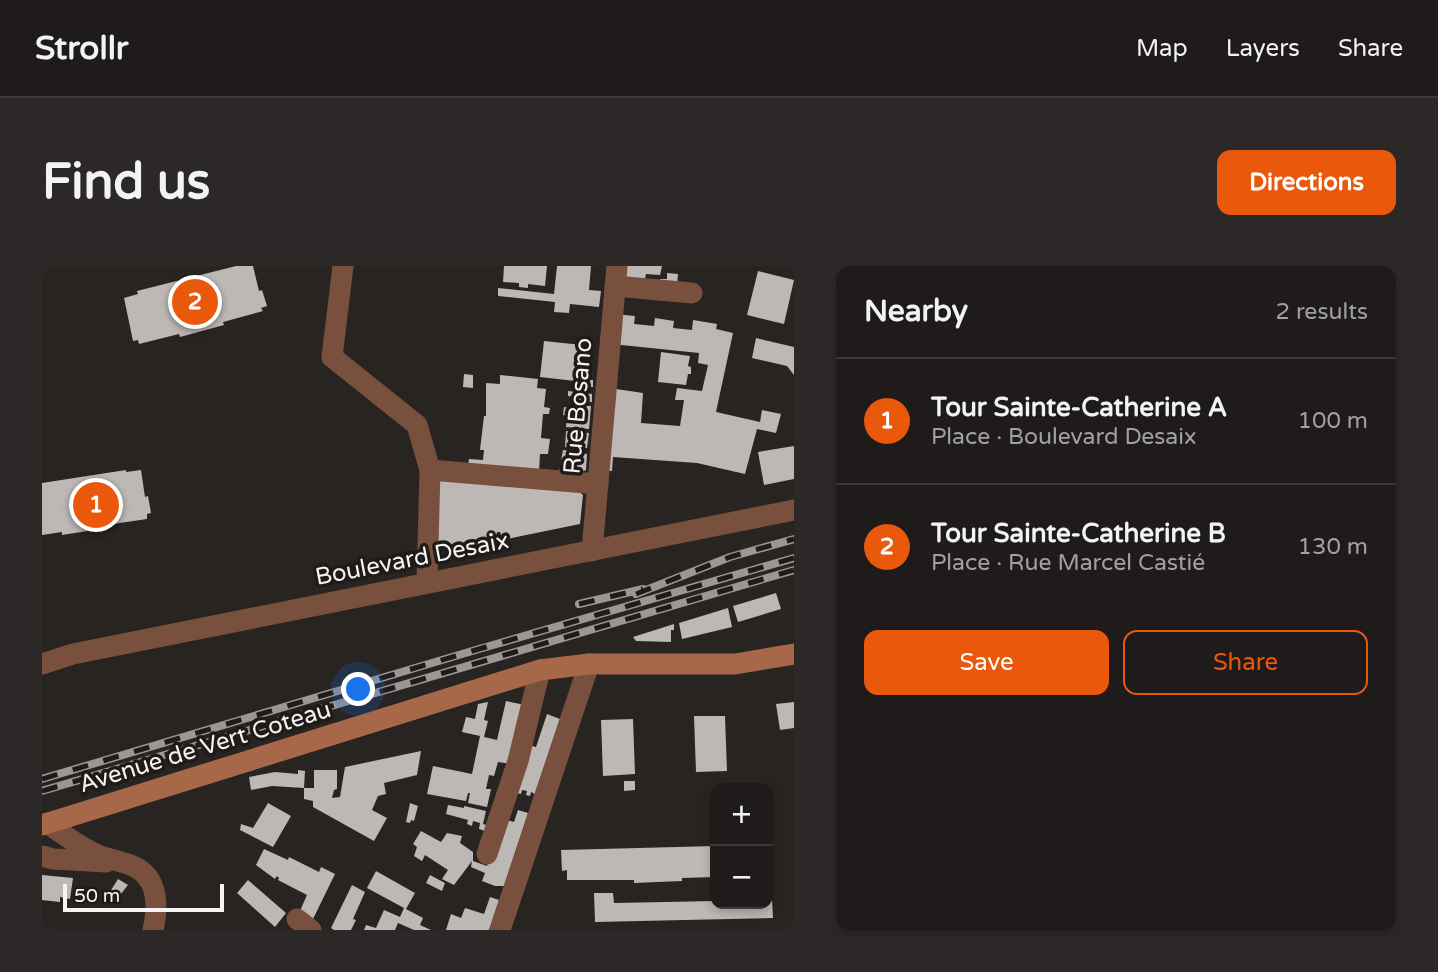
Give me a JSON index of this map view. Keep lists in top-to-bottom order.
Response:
{
  "streets": {
    "street": ["Rue Bosano", "Boulevard Desaix", "Avenue de Vert Coteau"]
  },
  "crossings": [
    ["Rue Bosano", "Boulevard Desaix"]
  ],
  "scale_bar": "50 m",
  "page": {
    "header": "Strollr",
    "nav": ["Map", "Layers", "Share"],
    "buttons": [
      "Directions",
      ["Save", "Share"]
    ],
    "title": "Find us",
    "heading": ["Nearby", "2 results"],
    "pins": ["2", "1"],
    "list": [
      {
        "mark": "1",
        "name": "Tour Sainte-Catherine A",
        "note": "Place · Boulevard Desaix",
        "value": "100 m"
      },
      {
        "mark": "2",
        "name": "Tour Sainte-Catherine B",
        "note": "Place · Rue Marcel Castié",
        "value": "130 m"
      }
    ],
    "map_buttons": ["+", "−"],
    "scale": "50 m"
  }
}
